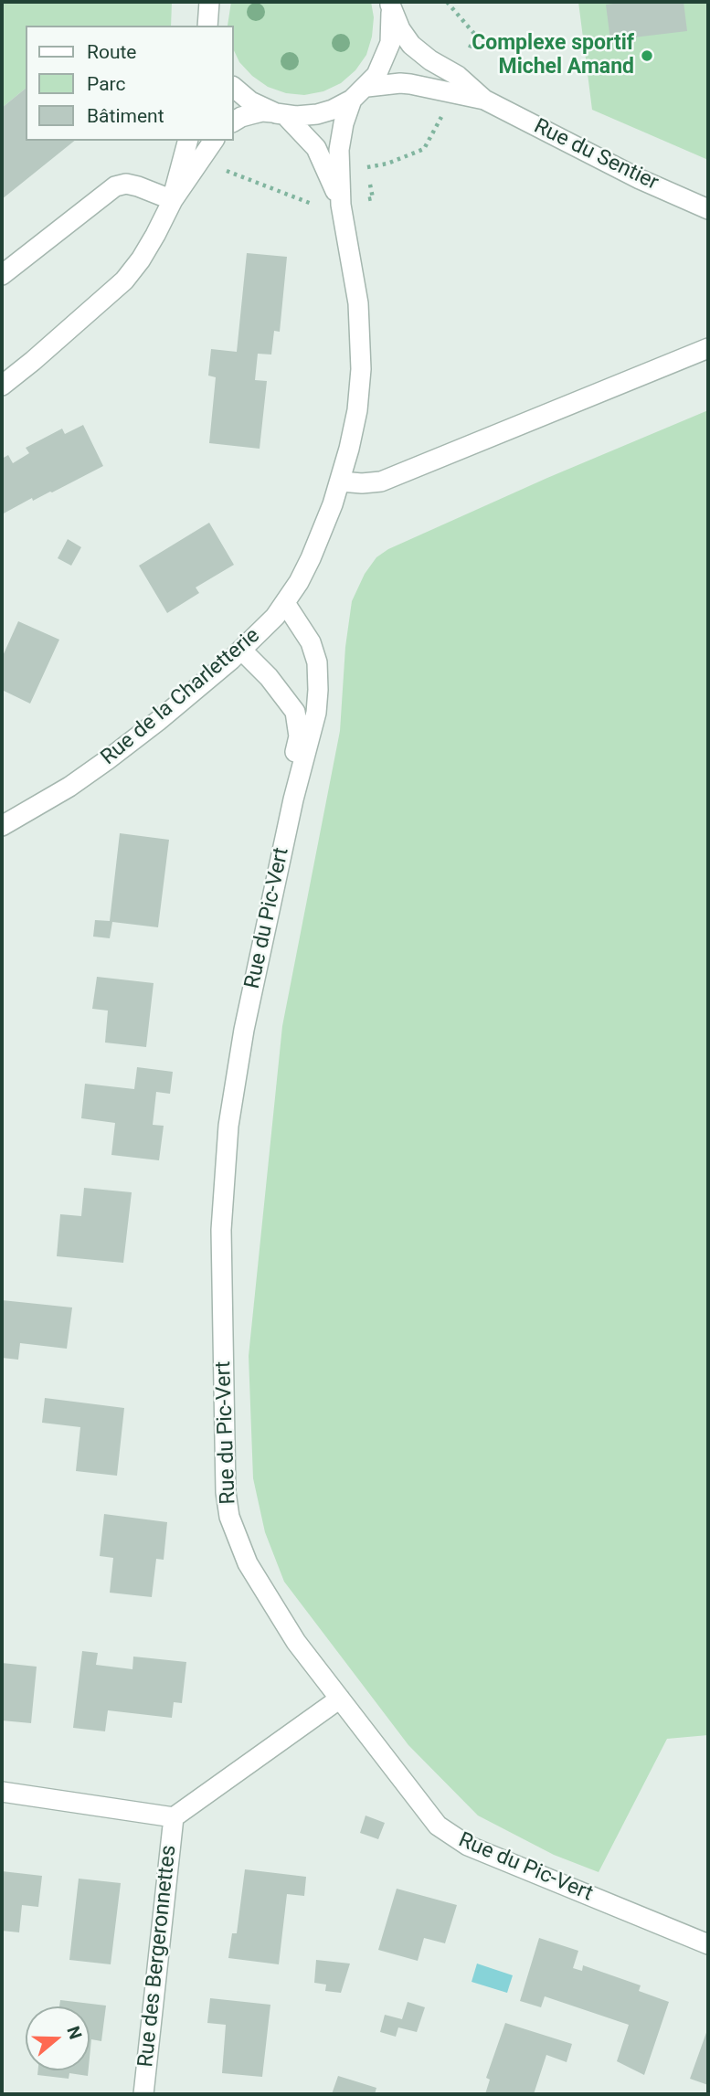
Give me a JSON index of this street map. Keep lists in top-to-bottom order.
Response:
{
  "streets": {
    "street": [
      "Rue du Sentier",
      "Rue de la Charletterie",
      "Rue du Pic-Vert",
      "Rue des Bergeronnettes"
    ]
  },
  "crossings": [
    ["Rue de la Charletterie", "Rue du Pic-Vert"]
  ],
  "places": ["Complexe sportif Michel Amand"],
  "legend": ["Route", "Parc", "Bâtiment"],
  "north": "right"
}
